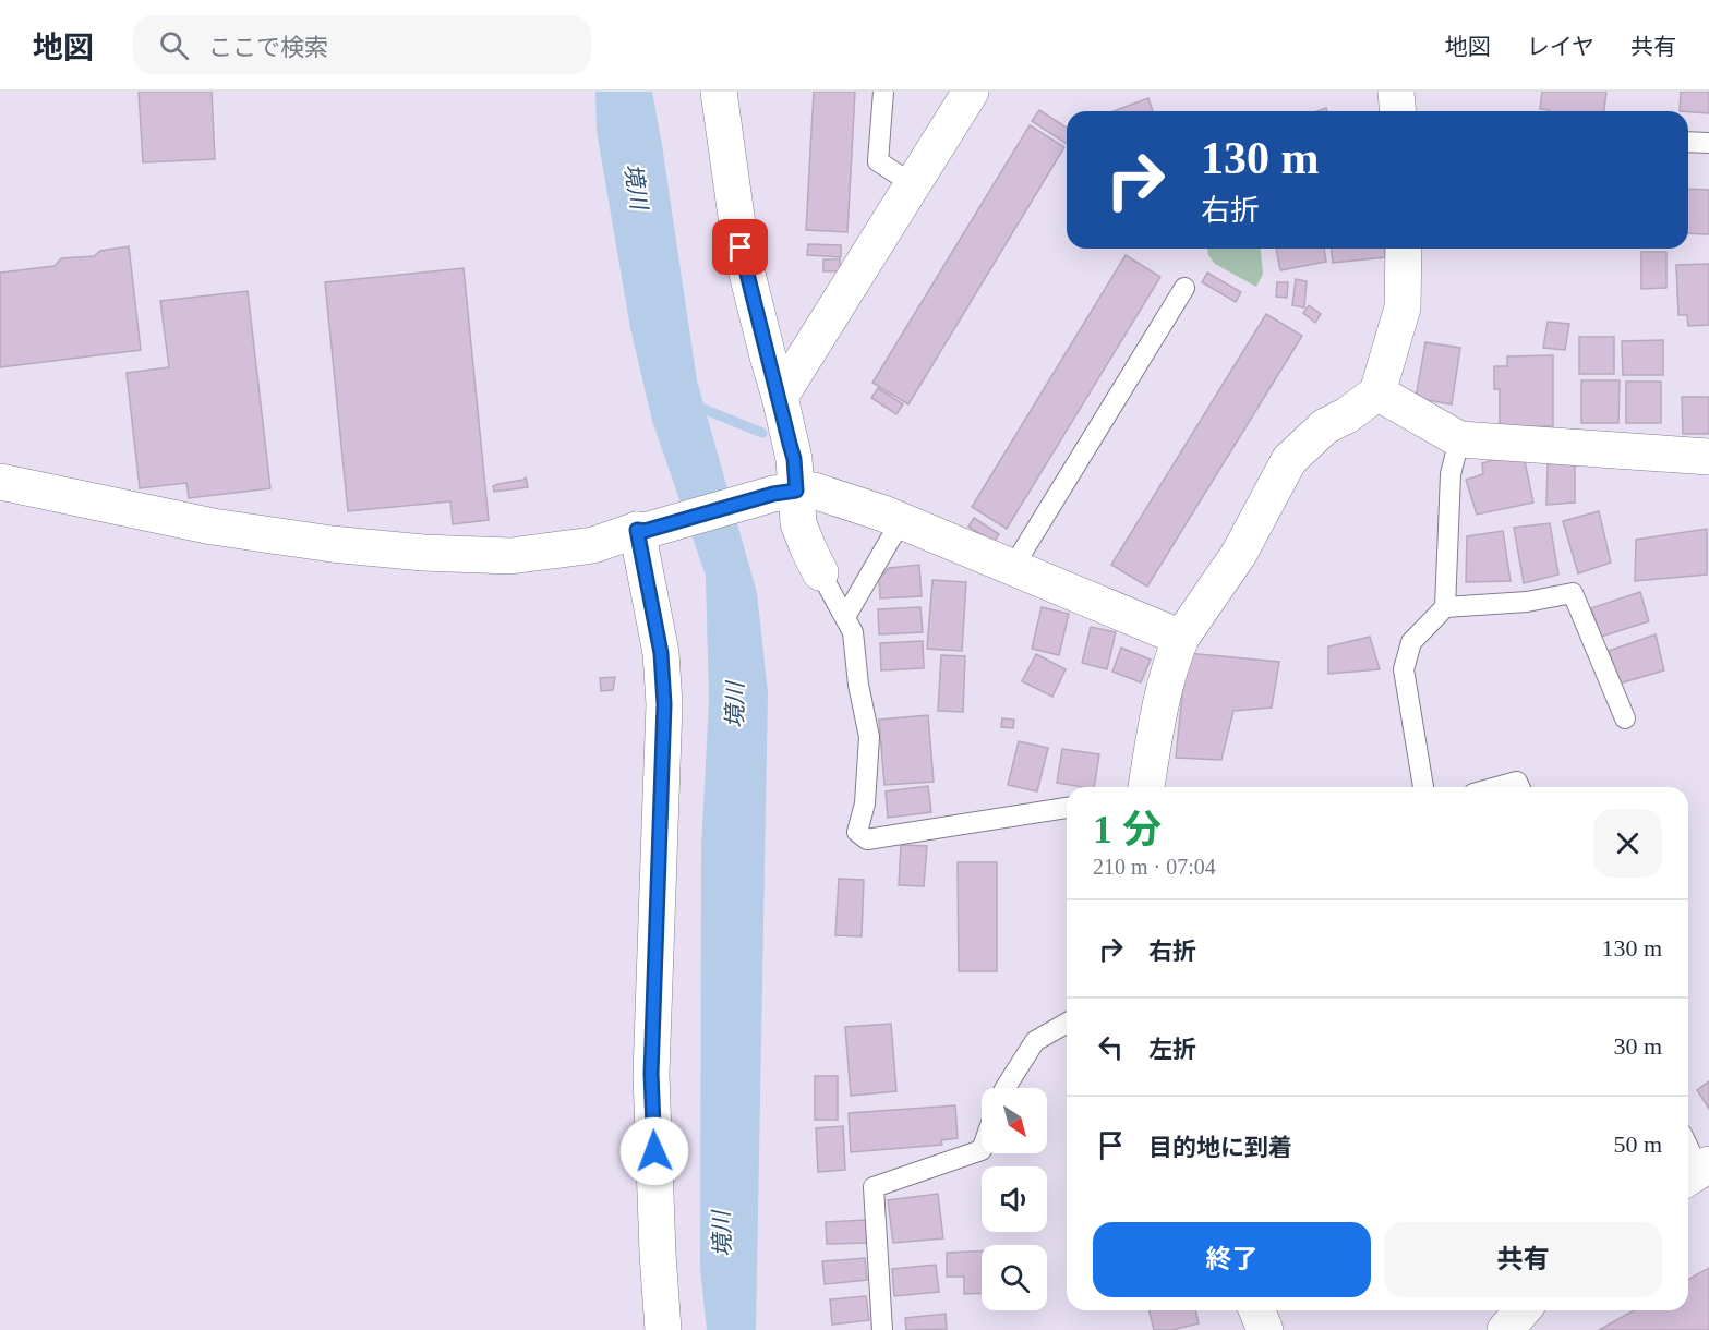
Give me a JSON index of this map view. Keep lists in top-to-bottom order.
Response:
{
  "water": ["境川"],
  "north": "bottom right",
  "page": {
    "header": "地図",
    "search": "ここで検索",
    "nav": ["地図", "レイヤ", "共有"],
    "turn": ["130 m", "右折"],
    "heading": ["1 分", "210 m · 07:04"],
    "list": [
      {
        "name": "右折",
        "value": "130 m"
      },
      {
        "name": "左折",
        "value": "30 m"
      },
      {
        "name": "目的地に到着",
        "value": "50 m"
      }
    ],
    "buttons": ["終了", "共有"]
  }
}
